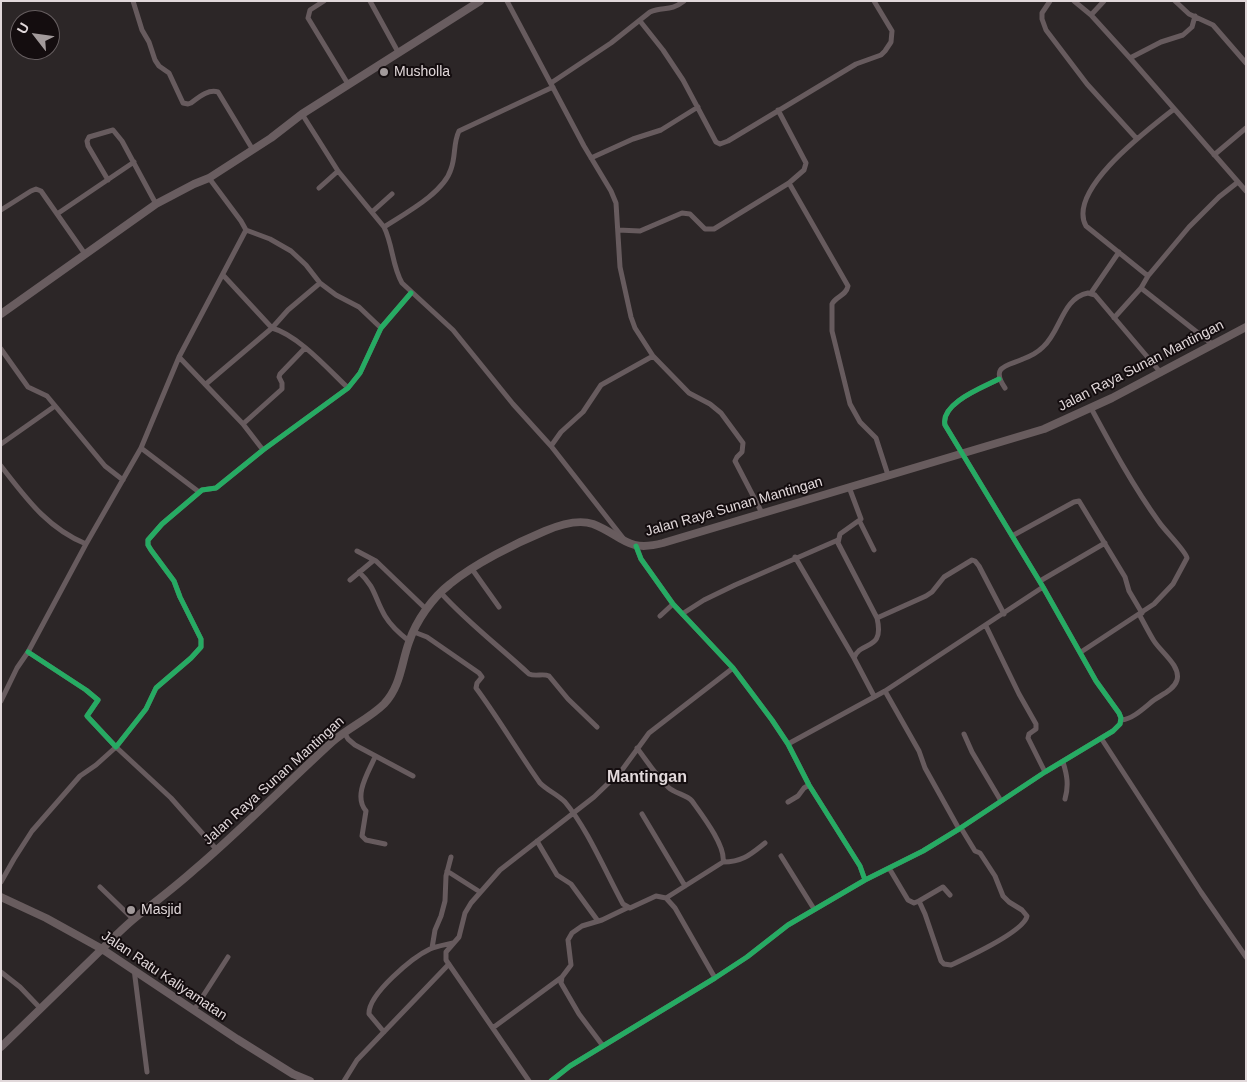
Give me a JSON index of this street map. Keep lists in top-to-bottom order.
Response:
{
  "streets": {
    "main road": ["Jalan Raya Sunan Mantingan", "Jalan Ratu Kaliyamatan"]
  },
  "crossings": [
    ["Jalan Raya Sunan Mantingan", "Jalan Ratu Kaliyamatan"]
  ],
  "districts": ["Mantingan"],
  "places": ["Musholla", "Masjid"],
  "north": "top left"
}
